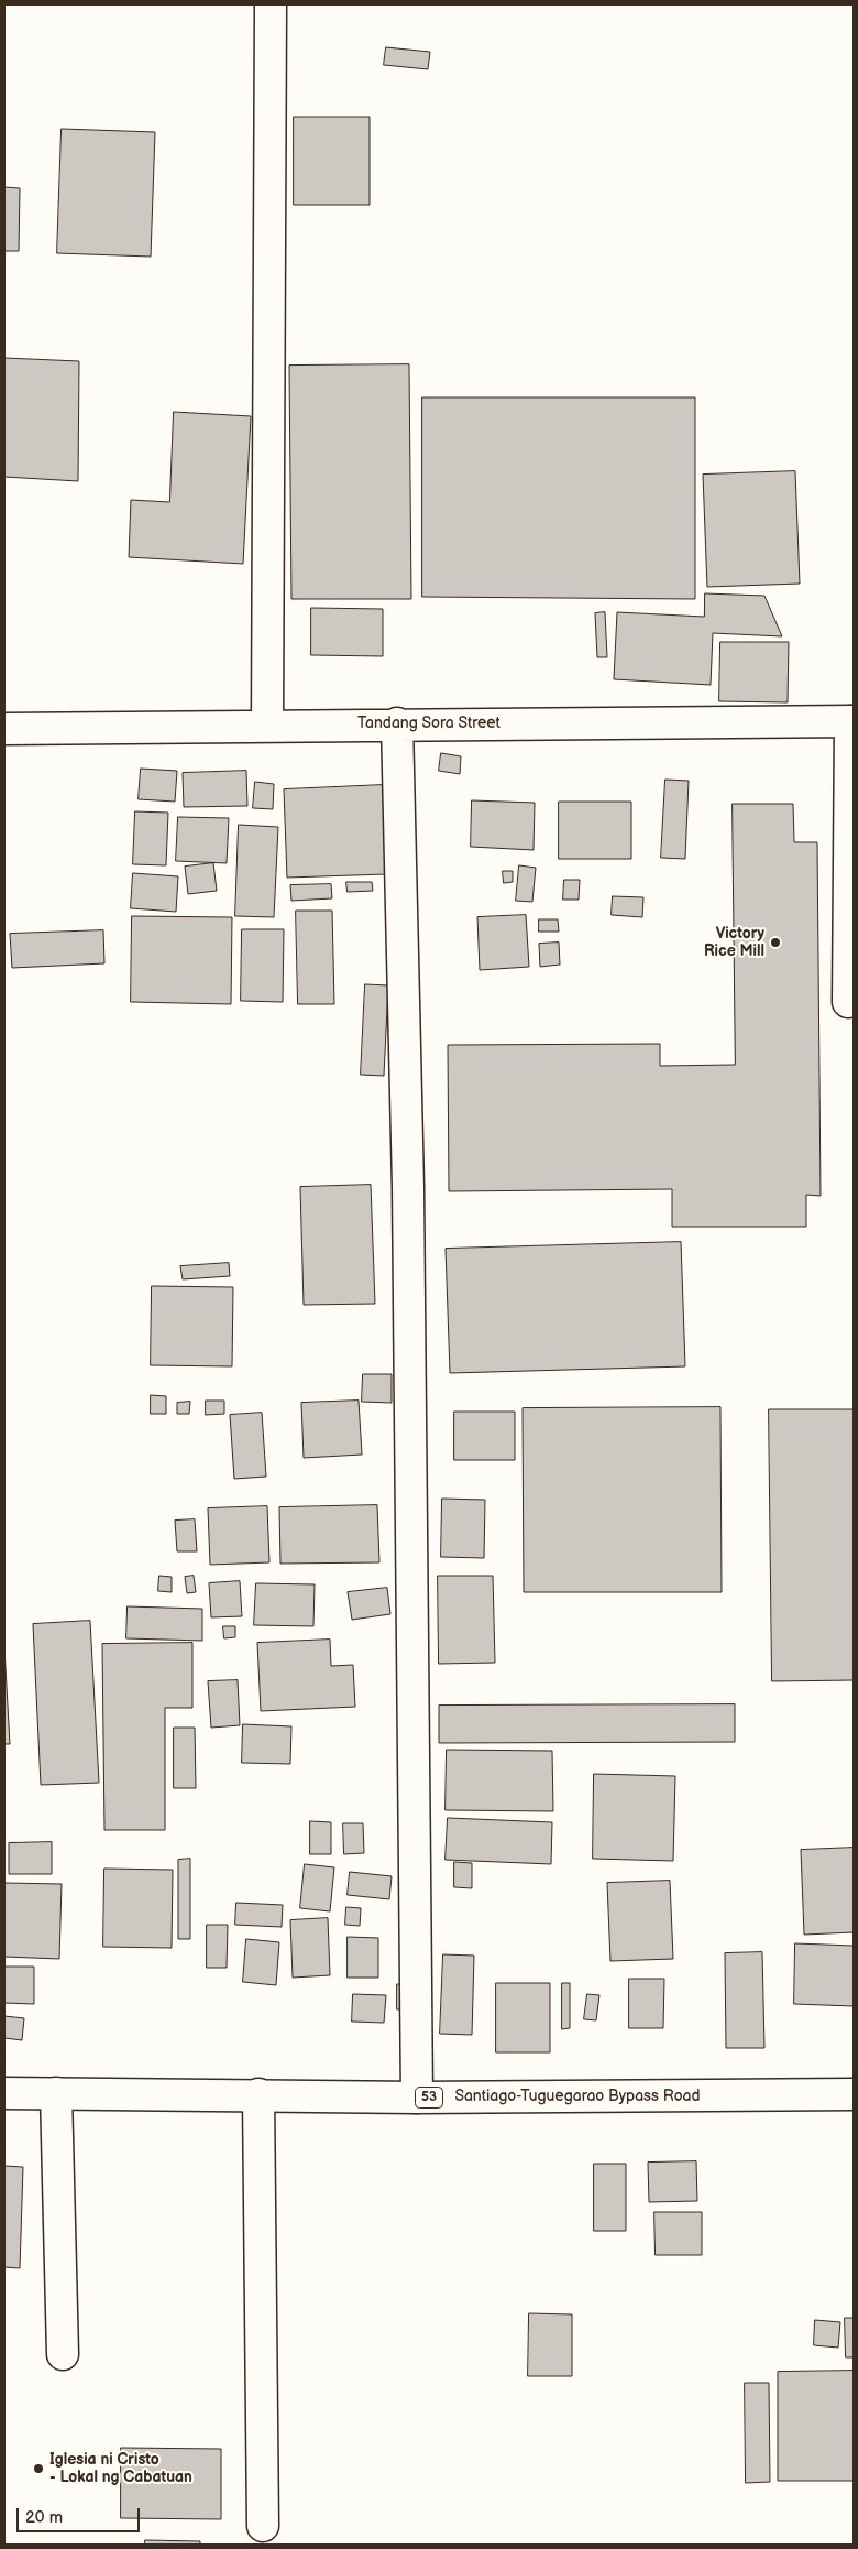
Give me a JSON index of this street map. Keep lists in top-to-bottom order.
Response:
{
  "streets": {
    "main road": ["Tandang Sora Street", "Santiago-Tuguegarao Bypass Road", "53"]
  },
  "places": ["Victory Rice Mill", "Iglesia ni Cristo - Lokal ng Cabatuan"],
  "scale_bar": "20 m"
}
